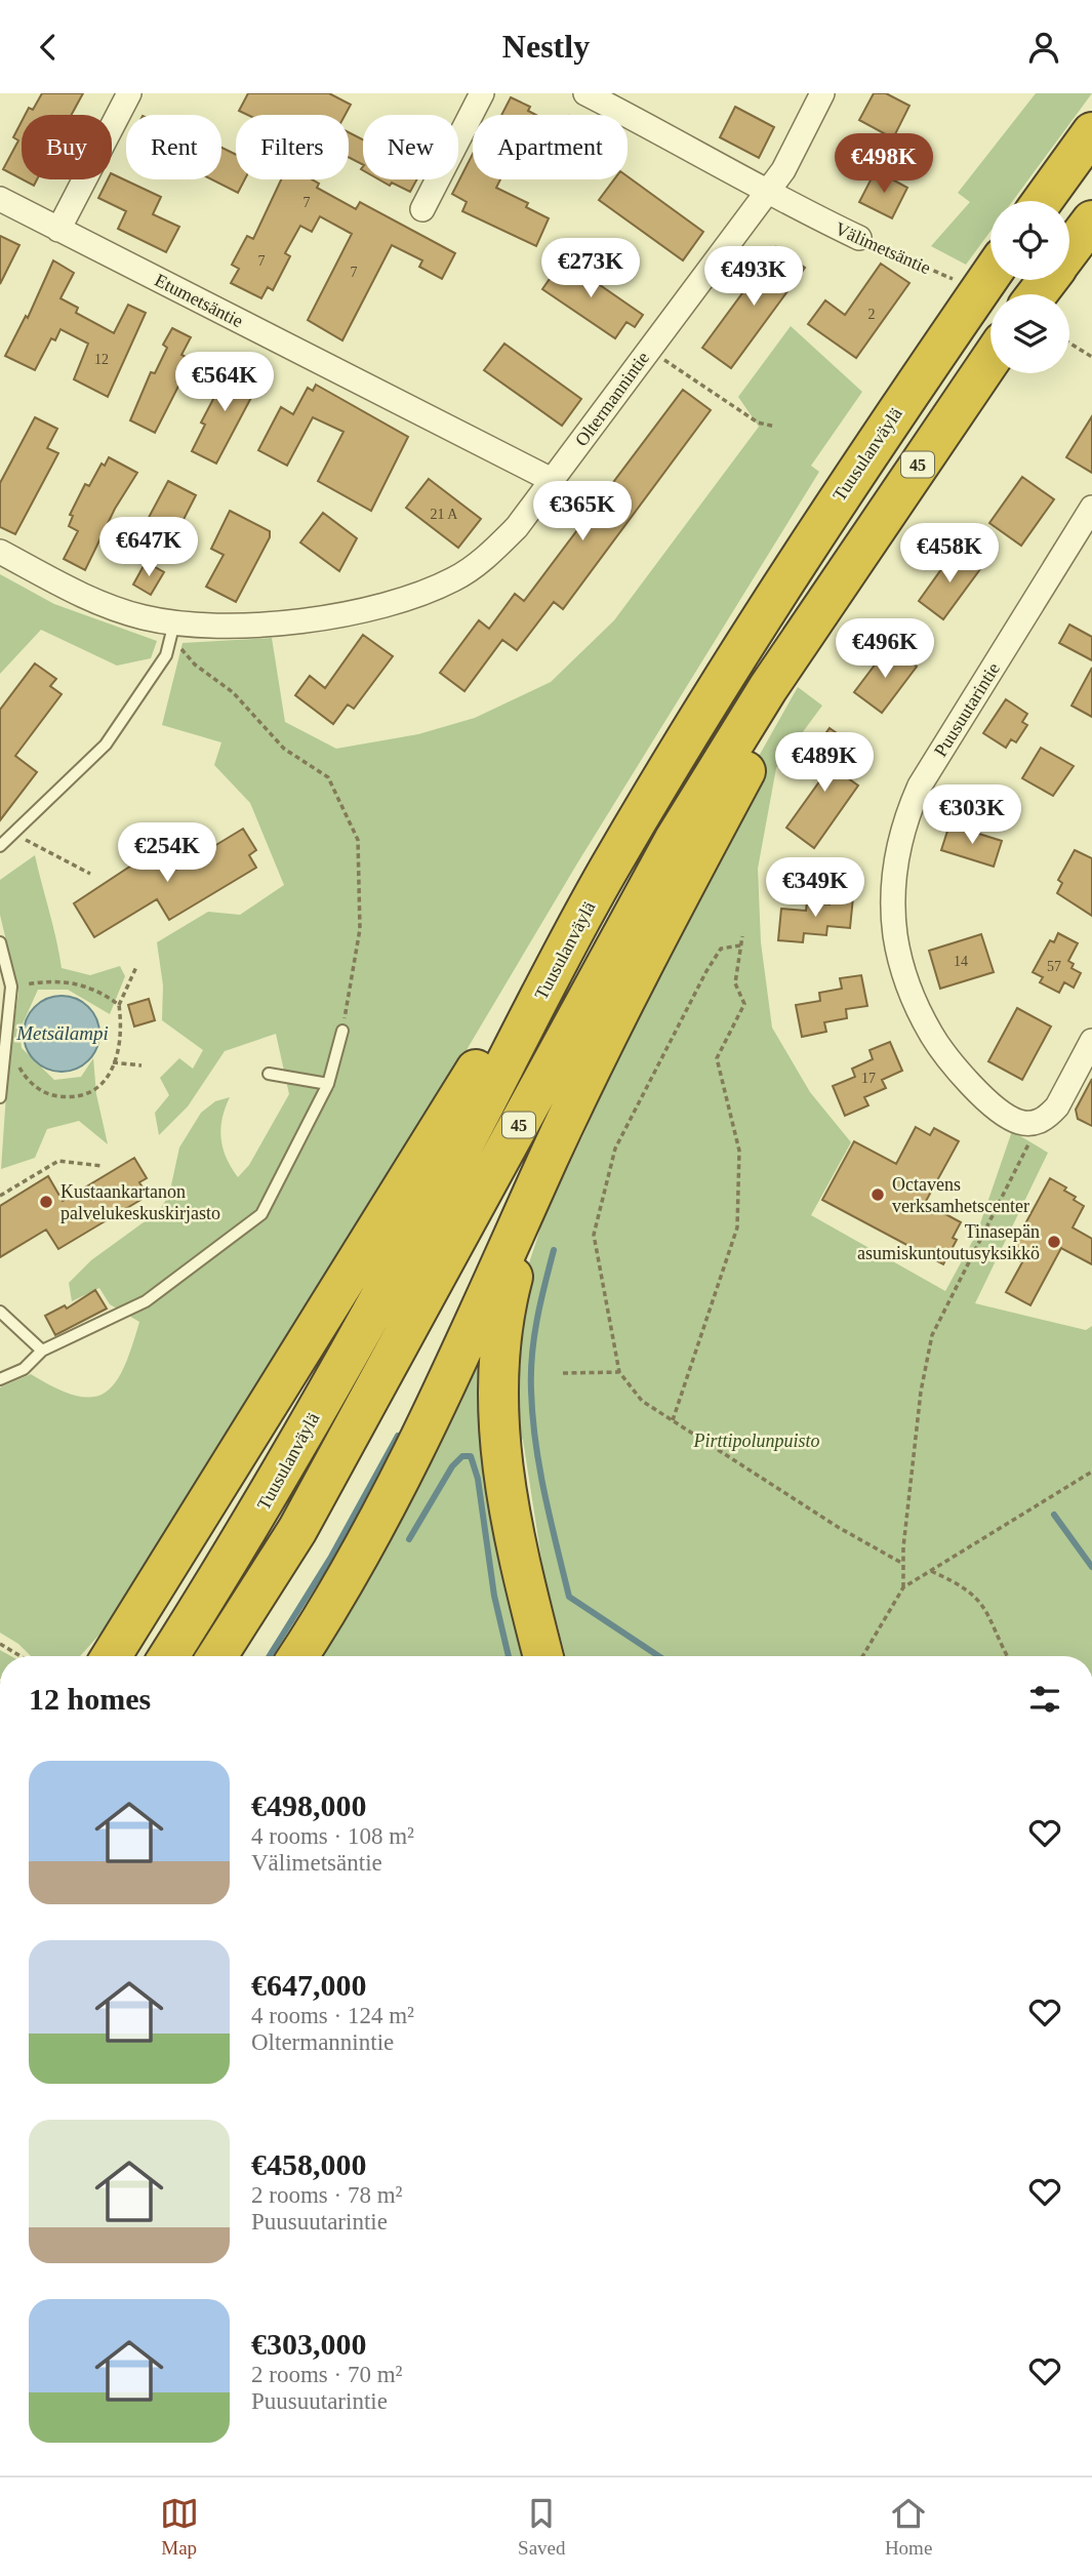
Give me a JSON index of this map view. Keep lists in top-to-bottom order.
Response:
{
  "streets": {
    "highway": ["Tuusulanväylä", "45"],
    "street": [
      "Välimetsäntie",
      "Etumetsäntie",
      "Oltermannintie",
      "Puusuutarintie"
    ]
  },
  "crossings": [
    ["Välimetsäntie", "Oltermannintie"],
    ["Etumetsäntie", "Oltermannintie"]
  ],
  "water": ["Metsälampi"],
  "parks": ["Pirttipolunpuisto"],
  "places": ["Octavens verksamhetscenter", "Kustaankartanon palvelukeskuskirjasto", "Tinasepän asumiskuntoutusyksikkö"],
  "house_numbers": [
    "7",
    "7",
    "7",
    "2",
    "12",
    "21 A",
    "14",
    "57",
    "17"
  ],
  "page": {
    "header": "Nestly",
    "chip": [
      "Buy",
      "Rent",
      "Filters",
      "New",
      "Apartment"
    ],
    "price": [
      "€498K",
      "€273K",
      "€493K",
      "€564K",
      "€365K",
      "€647K",
      "€458K",
      "€496K",
      "€489K",
      "€303K",
      "€254K",
      "€349K"
    ],
    "heading": "12 homes",
    "list": [
      {
        "name": "€498,000",
        "note": "4 rooms · 108 m² · Välimetsäntie"
      },
      {
        "name": "€647,000",
        "note": "4 rooms · 124 m² · Oltermannintie"
      },
      {
        "name": "€458,000",
        "note": "2 rooms · 78 m² · Puusuutarintie"
      },
      {
        "name": "€303,000",
        "note": "2 rooms · 70 m² · Puusuutarintie"
      }
    ],
    "tabs": ["Map", "Saved", "Home"]
  }
}
